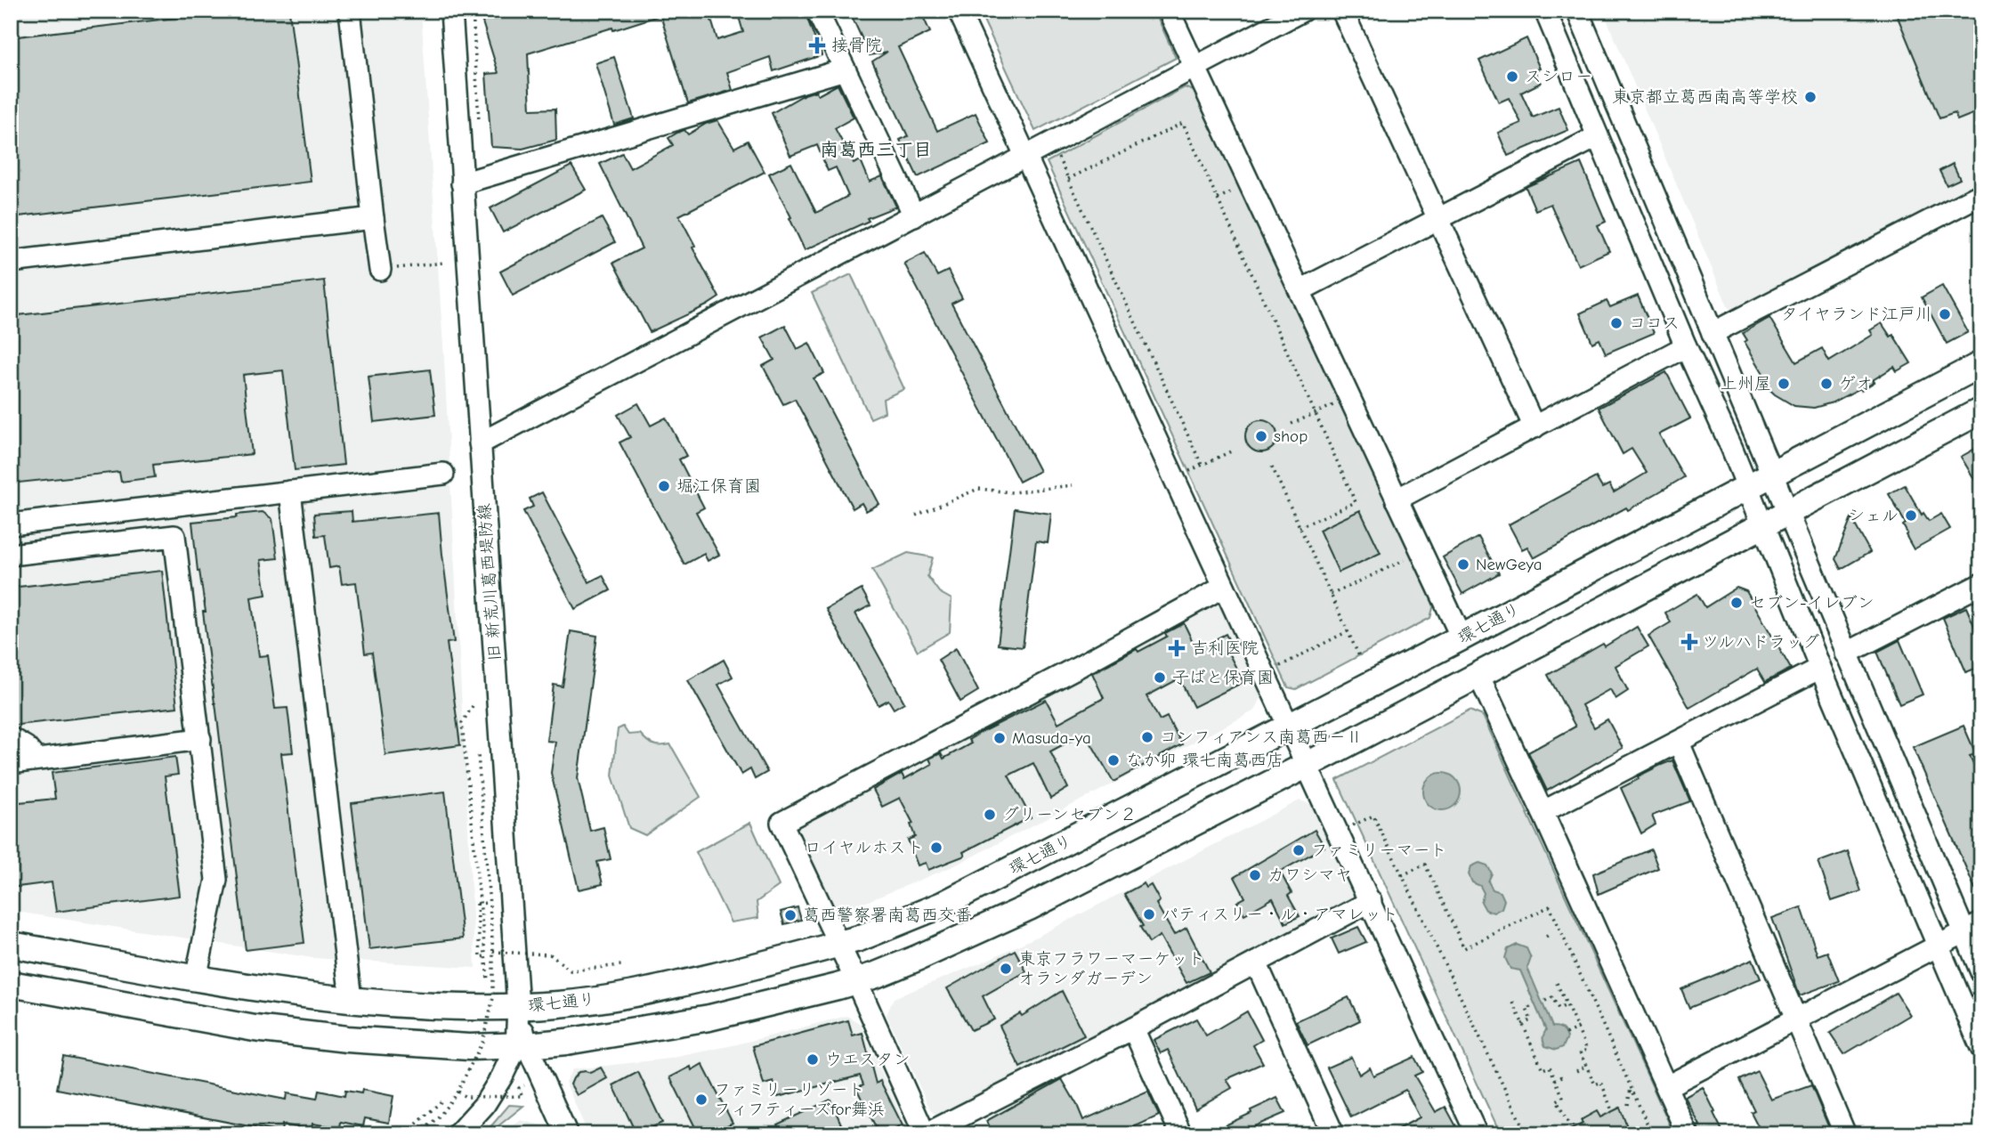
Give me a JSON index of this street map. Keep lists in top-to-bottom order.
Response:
{
  "streets": {
    "main road": ["環七通り"],
    "street": ["旧 新荒川葛西堤防線"]
  },
  "crossings": [
    ["旧 新荒川葛西堤防線", "環七通り"]
  ],
  "districts": ["南葛西三丁目"],
  "places": {
    "health": ["接骨院", "ツルハドラッグ", "吉利医院"],
    "other": [
      "スシロー",
      "東京都立葛西南高等学校",
      "タイヤランド江戸川",
      "ココス",
      "上州屋",
      "ゲオ",
      "shop",
      "堀江保育園",
      "シェル",
      "NewGeya",
      "セブン-イレブン",
      "子ばと保育園",
      "コンフィアンス南葛西－Ⅱ",
      "Masuda-ya",
      "なか卯 環七南葛西店",
      "グリーンセブン２",
      "ロイヤルホスト",
      "ファミリーマート",
      "カワシマヤ",
      "パティスリー・ル・アマレット",
      "葛西警察署南葛西交番",
      "東京フラワーマーケット オランダガーデン",
      "ウエスタン",
      "ファミリーリゾート フィフティーズfor舞浜"
    ]
  }
}
